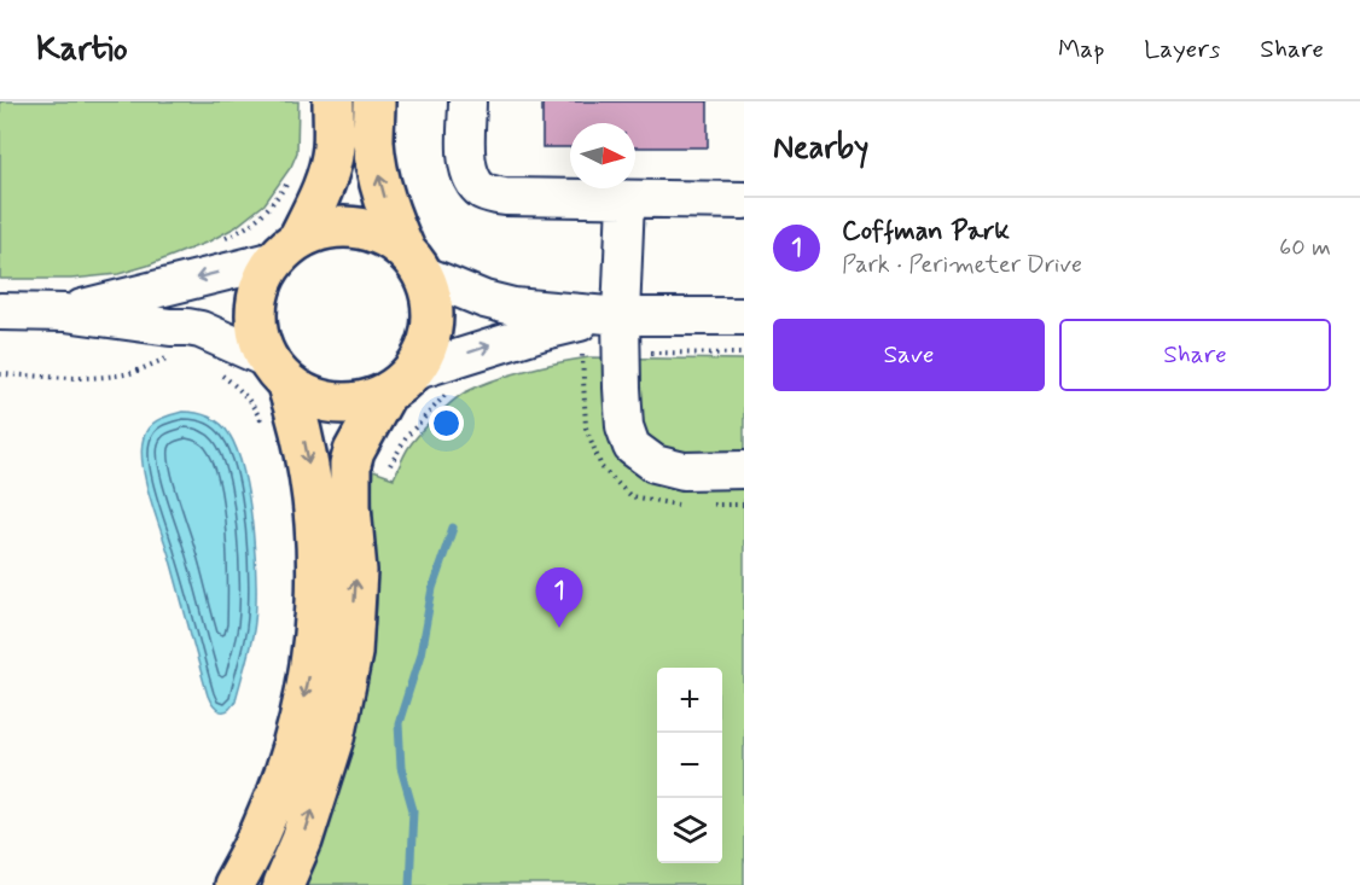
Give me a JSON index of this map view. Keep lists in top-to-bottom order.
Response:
{
  "north": "right",
  "page": {
    "header": "Kartio",
    "nav": ["Map", "Layers", "Share"],
    "heading": "Nearby",
    "list": [
      {
        "mark": "1",
        "name": "Coffman Park",
        "note": "Park · Perimeter Drive",
        "value": "60 m"
      }
    ],
    "buttons": ["Save", "Share"],
    "pins": "1",
    "map_buttons": ["+", "−"]
  }
}
